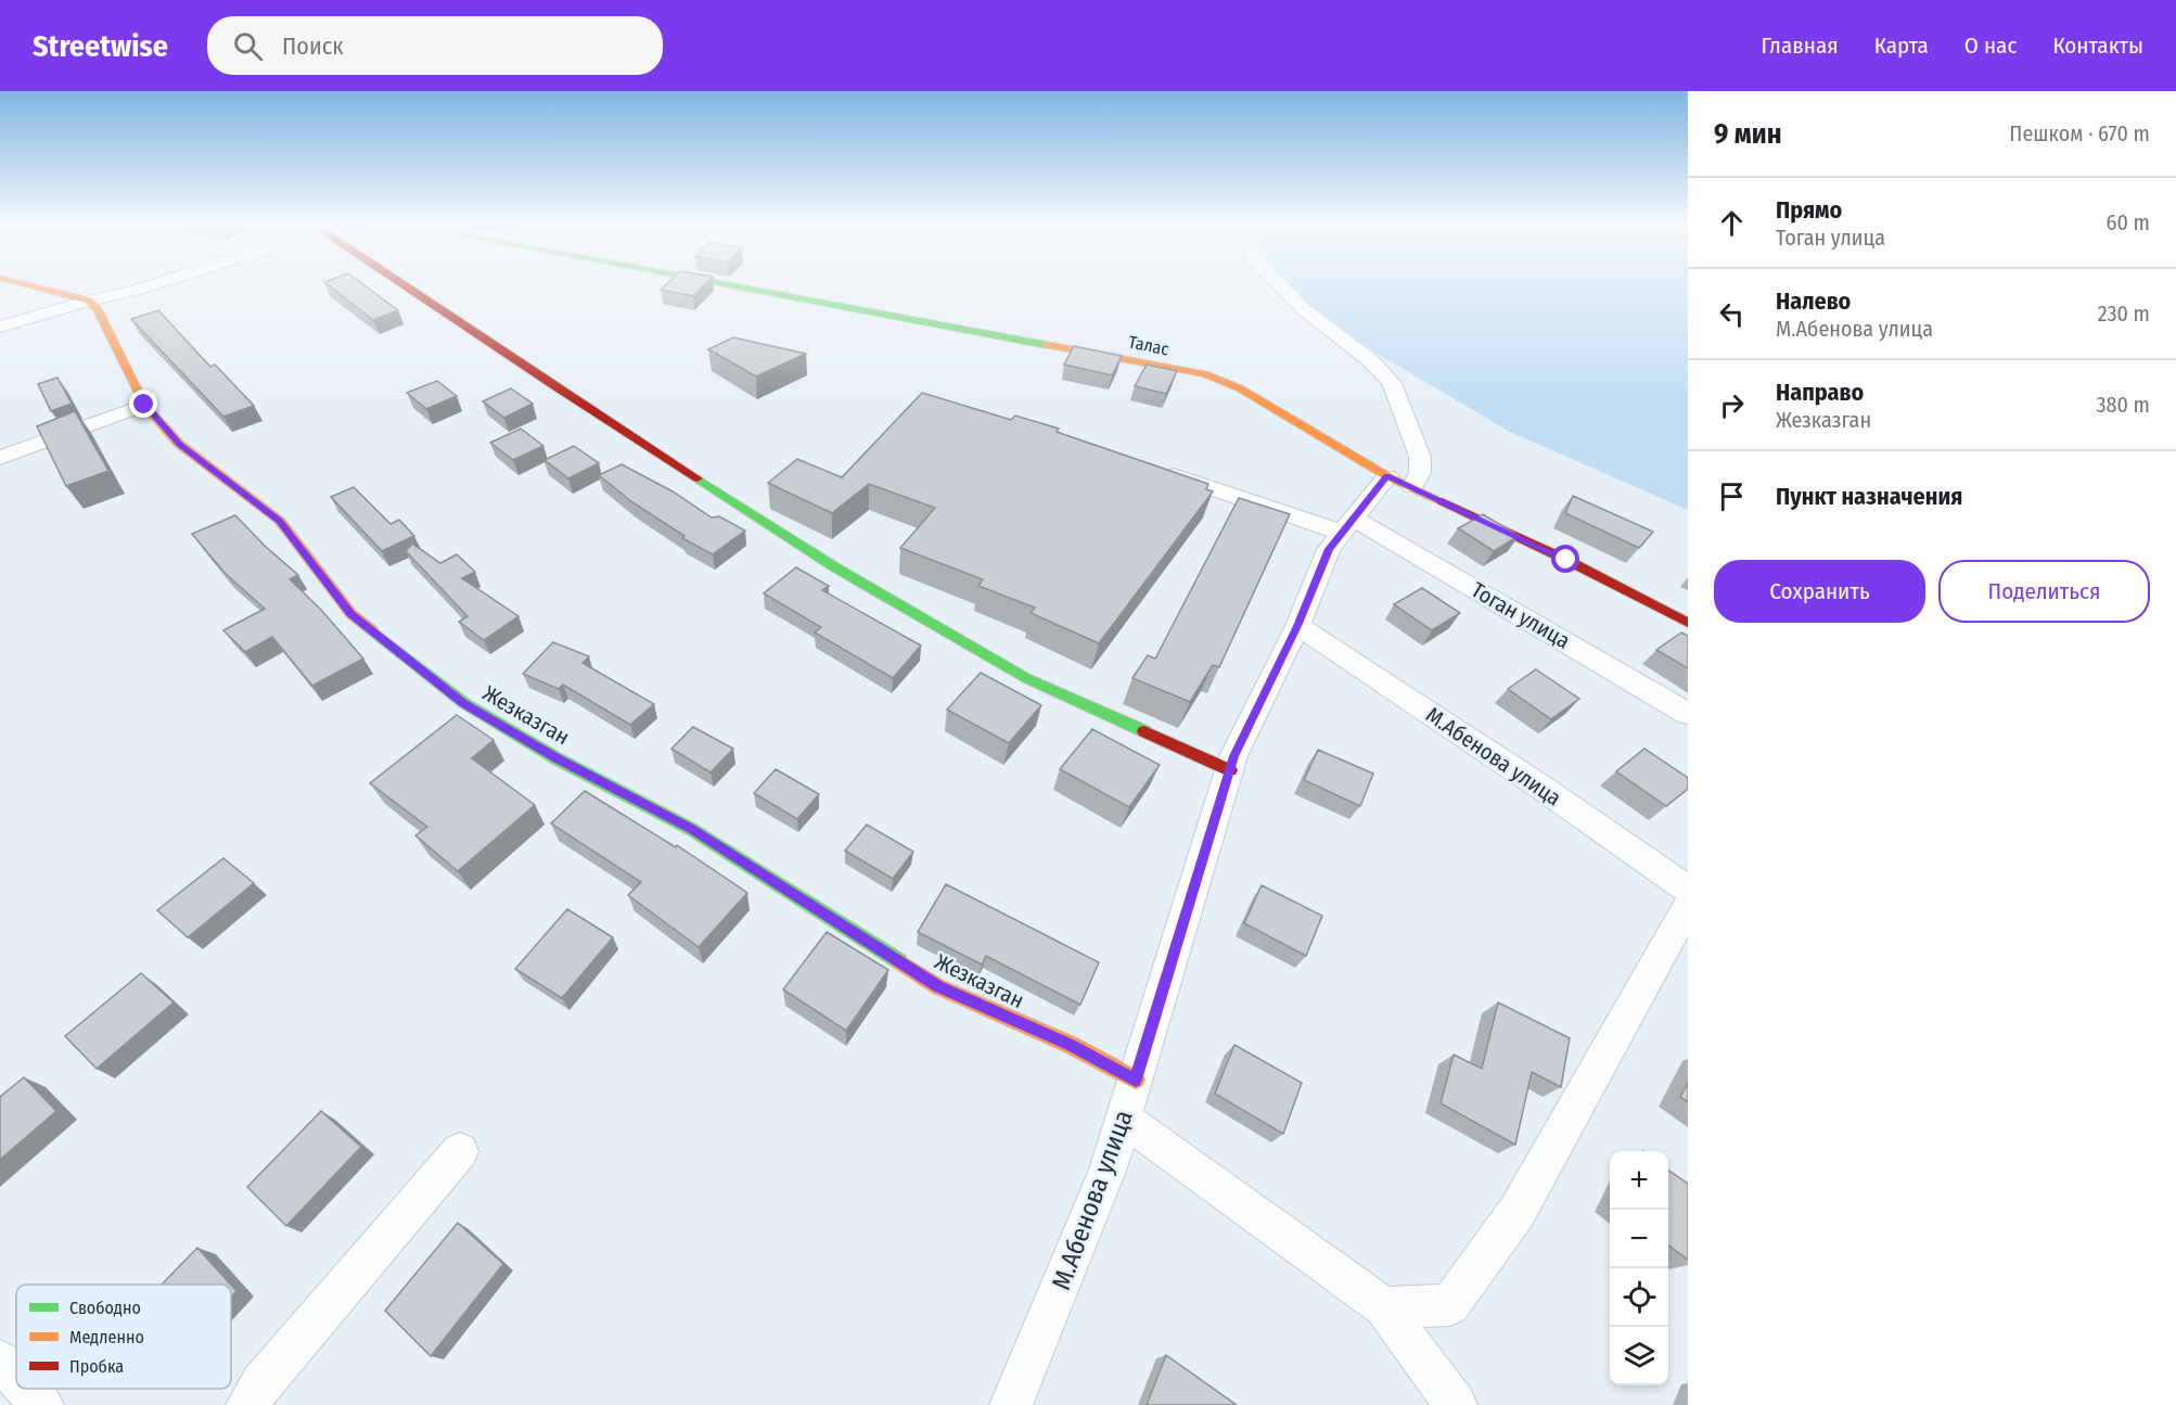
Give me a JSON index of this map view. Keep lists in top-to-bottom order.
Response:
{
  "streets": {
    "street": [
      "Талас",
      "Тоган улица",
      "Жезказган",
      "М.Абенова улица"
    ]
  },
  "crossings": [
    ["Талас", "М.Абенова улица"],
    ["Тоган улица", "М.Абенова улица"],
    ["Жезказган", "М.Абенова улица"]
  ],
  "legend": ["Свободно", "Медленно", "Пробка"],
  "page": {
    "header": "Streetwise",
    "search": "Поиск",
    "nav": [
      "Главная",
      "Карта",
      "О нас",
      "Контакты"
    ],
    "heading": ["9 мин", "Пешком · 670 m"],
    "list": [
      ["Прямо", "Тоган улица", "60 m"],
      ["Налево", "М.Абенова улица", "230 m"],
      ["Направо", "Жезказган", "380 m"],
      "Пункт назначения"
    ],
    "buttons": ["Сохранить", "Поделиться"],
    "map_buttons": ["+", "−"]
  }
}
